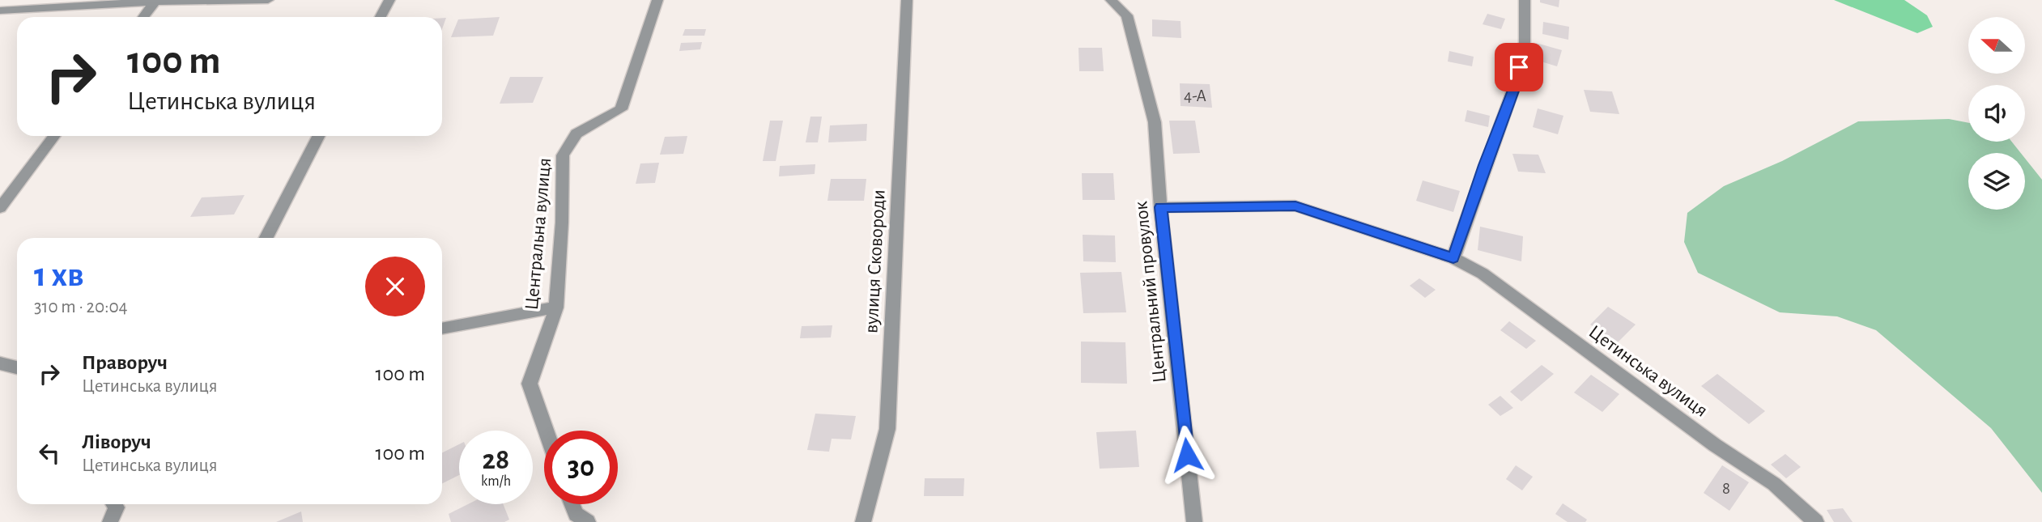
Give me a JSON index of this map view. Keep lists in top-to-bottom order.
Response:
{
  "streets": {
    "street": [
      "Центральна вулиця",
      "вулиця Сковороди",
      "Центральний провулок",
      "Цетинська вулиця"
    ]
  },
  "crossings": [
    ["Центральний провулок", "Цетинська вулиця"]
  ],
  "house_numbers": ["4-А", "8"],
  "north": "left",
  "page": {
    "turn": ["100 m", "Цетинська вулиця"],
    "heading": ["1 хв", "310 m · 20:04"],
    "list": [
      {
        "name": "Праворуч",
        "note": "Цетинська вулиця",
        "value": "100 m"
      },
      {
        "name": "Ліворуч",
        "note": "Цетинська вулиця",
        "value": "100 m"
      }
    ],
    "speed": "28 km/h",
    "limit": "30"
  }
}
